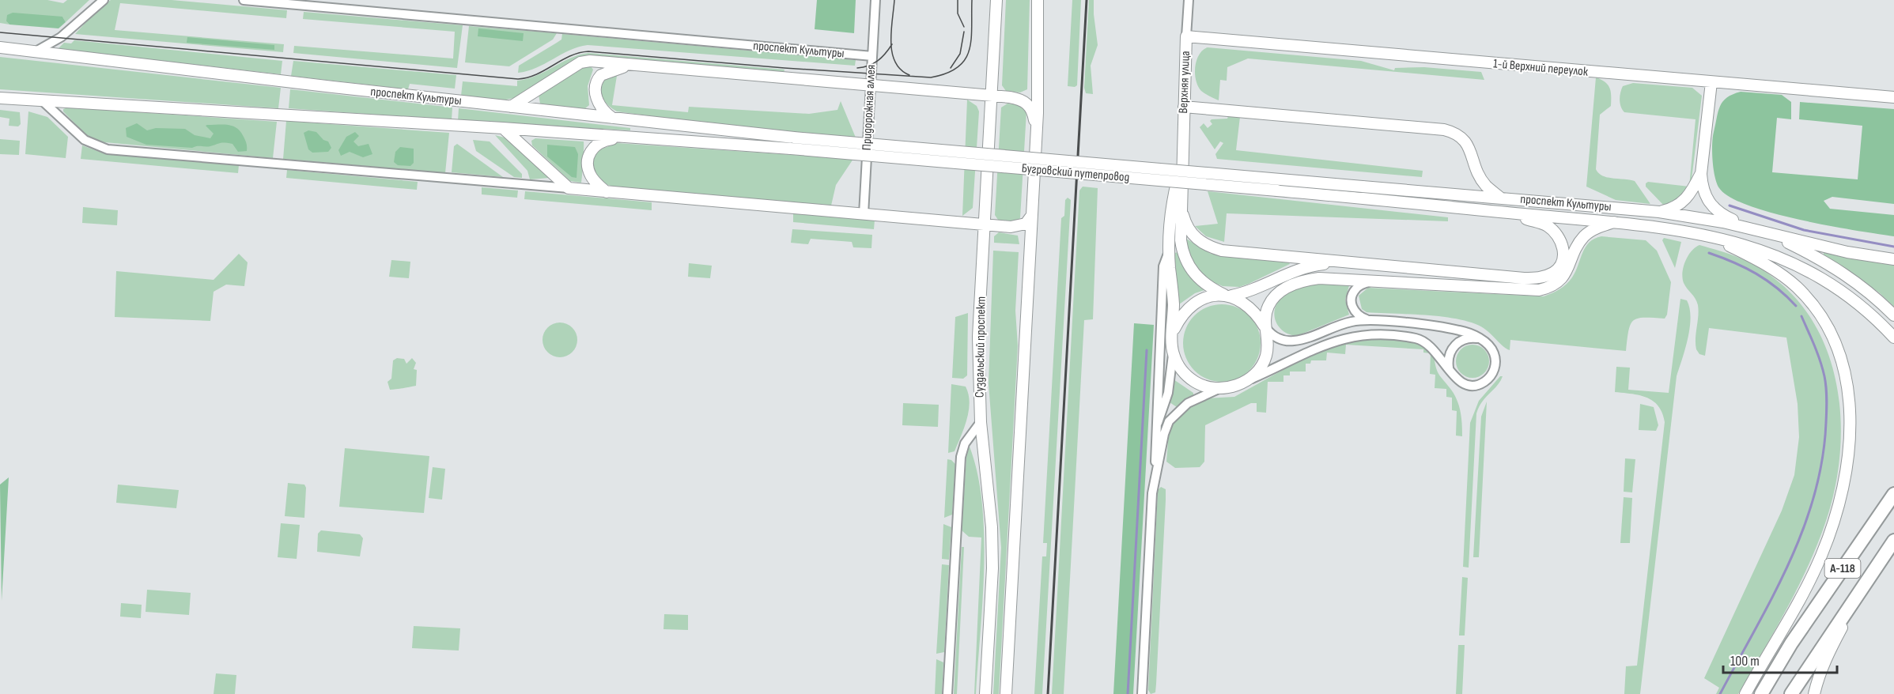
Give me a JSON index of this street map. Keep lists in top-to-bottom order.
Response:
{
  "streets": {
    "highway": ["А-118"],
    "main road": [
      "проспект Культуры",
      "1-й Верхний переулок",
      "Верхняя улица",
      "Бугровский путепровод",
      "Суздальский проспект"
    ],
    "street": ["Придорожная аллея"]
  },
  "crossings": [
    ["проспект Культуры", "Придорожная аллея"],
    ["проспект Культуры", "Бугровский путепровод"],
    ["1-й Верхний переулок", "Верхняя улица"]
  ],
  "scale_bar": "100 m"
}
